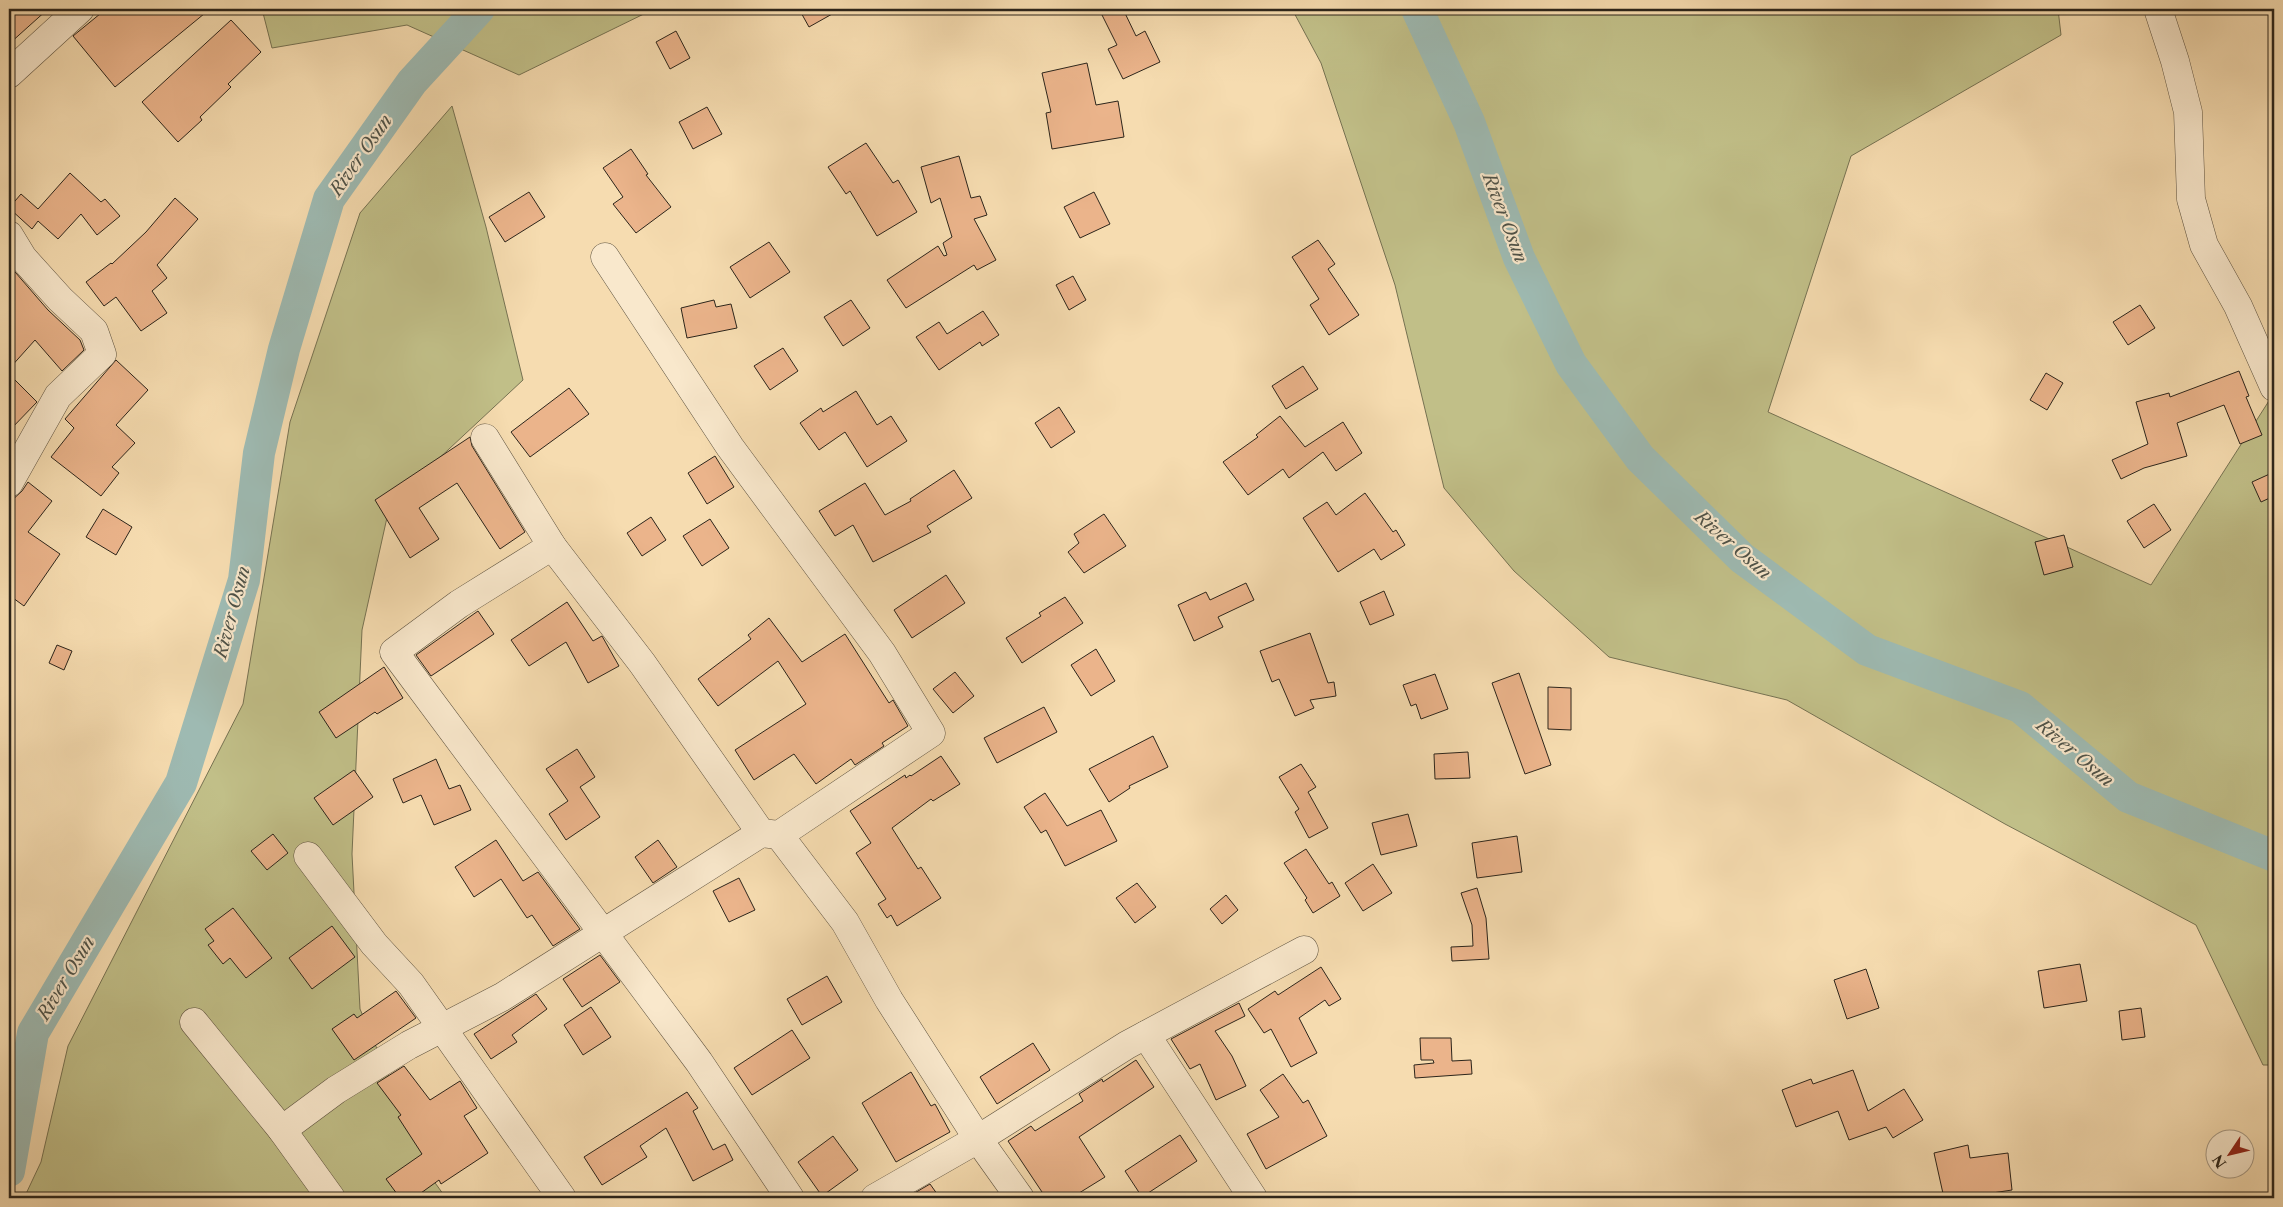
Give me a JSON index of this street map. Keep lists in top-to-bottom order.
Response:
{
  "water": ["River Osun"],
  "north": "bottom left"
}
